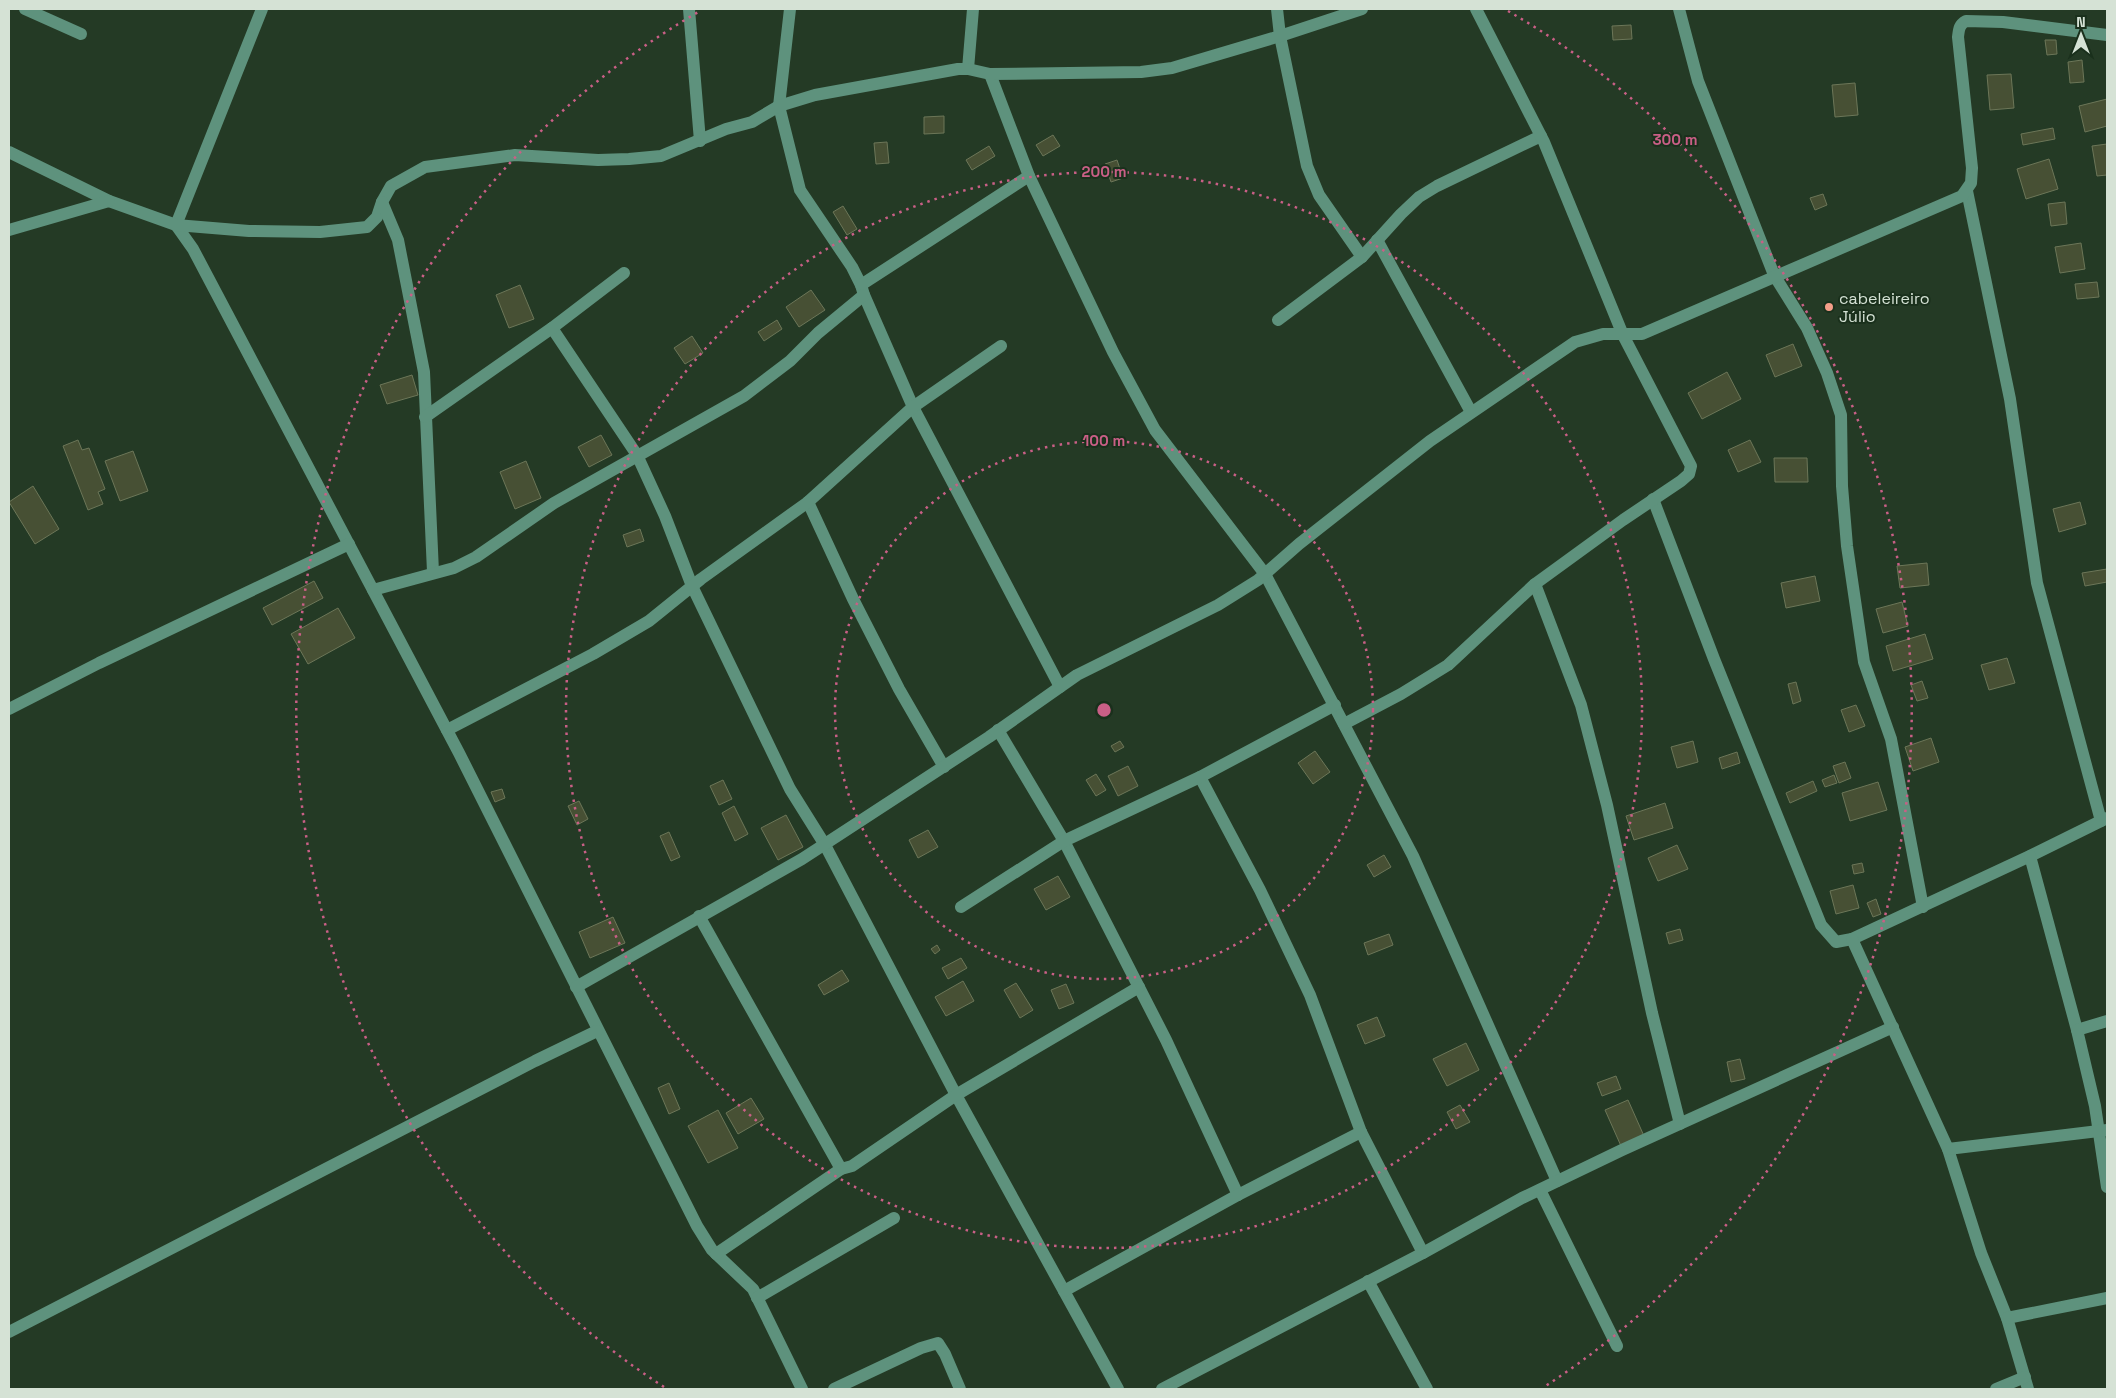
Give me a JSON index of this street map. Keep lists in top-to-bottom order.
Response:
{
  "places": ["cabeleireiro Júlio"],
  "north": "top",
  "rings": ["300 m", "200 m", "100 m"]
}
